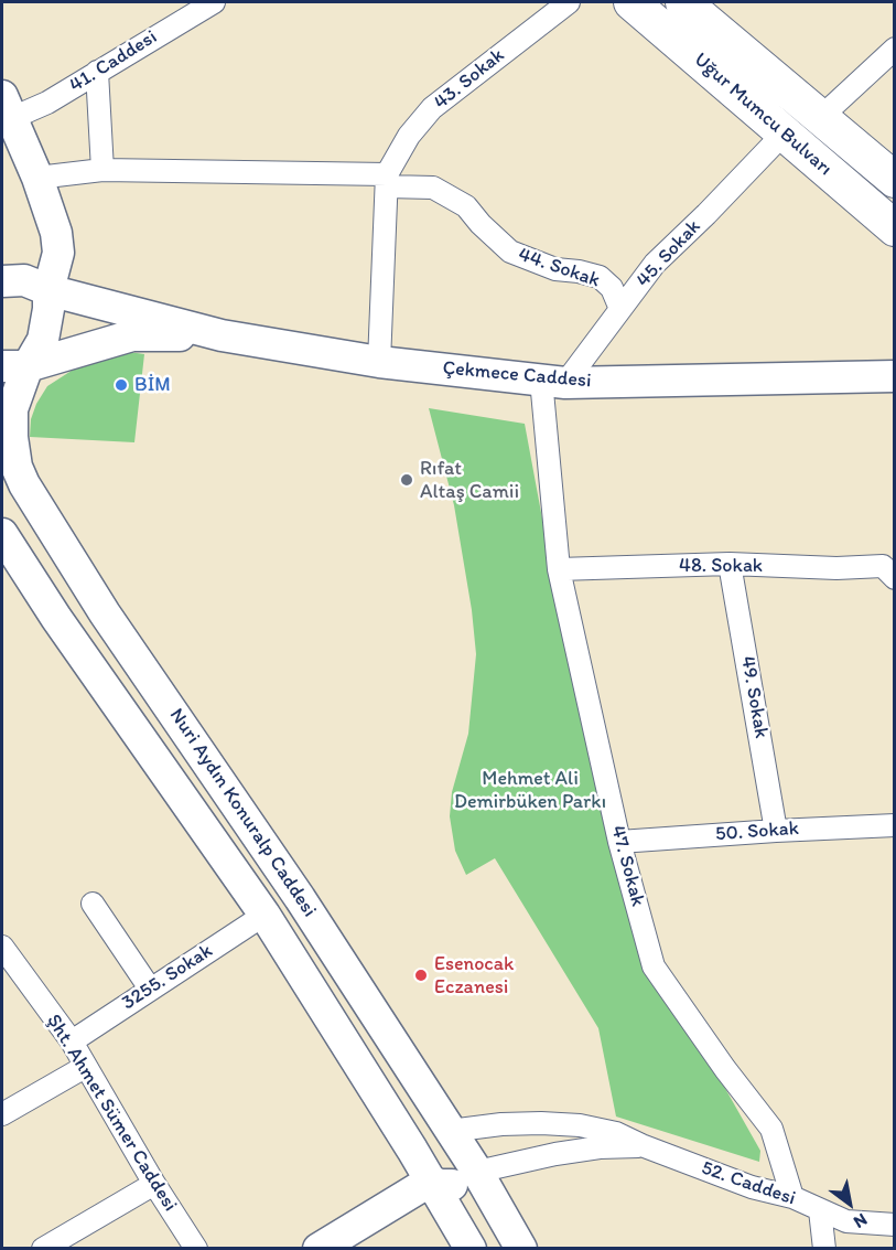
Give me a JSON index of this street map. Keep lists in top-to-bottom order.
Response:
{
  "streets": {
    "main road": ["Uğur Mumcu Bulvarı"],
    "street": [
      "41. Caddesi",
      "43. Sokak",
      "45. Sokak",
      "44. Sokak",
      "Çekmece Caddesi",
      "48. Sokak",
      "49. Sokak",
      "Nuri Aydın Konuralp Caddesi",
      "50. Sokak",
      "47. Sokak",
      "3255. Sokak",
      "Şht. Ahmet Sümer Caddesi",
      "52. Caddesi"
    ]
  },
  "crossings": [
    ["43. Sokak", "44. Sokak"],
    ["Uğur Mumcu Bulvarı", "45. Sokak"],
    ["45. Sokak", "44. Sokak"],
    ["45. Sokak", "Çekmece Caddesi"],
    ["45. Sokak", "47. Sokak"],
    ["Çekmece Caddesi", "Nuri Aydın Konuralp Caddesi"],
    ["Çekmece Caddesi", "47. Sokak"],
    ["48. Sokak", "49. Sokak"],
    ["48. Sokak", "47. Sokak"],
    ["49. Sokak", "50. Sokak"],
    ["Nuri Aydın Konuralp Caddesi", "3255. Sokak"],
    ["Nuri Aydın Konuralp Caddesi", "52. Caddesi"],
    ["50. Sokak", "47. Sokak"],
    ["47. Sokak", "52. Caddesi"],
    ["3255. Sokak", "Şht. Ahmet Sümer Caddesi"]
  ],
  "parks": ["Mehmet Ali Demirbüken Parkı"],
  "places": ["BİM", "Rıfat Altaş Camii", "Esenocak Eczanesi"],
  "north": "bottom right"
}
